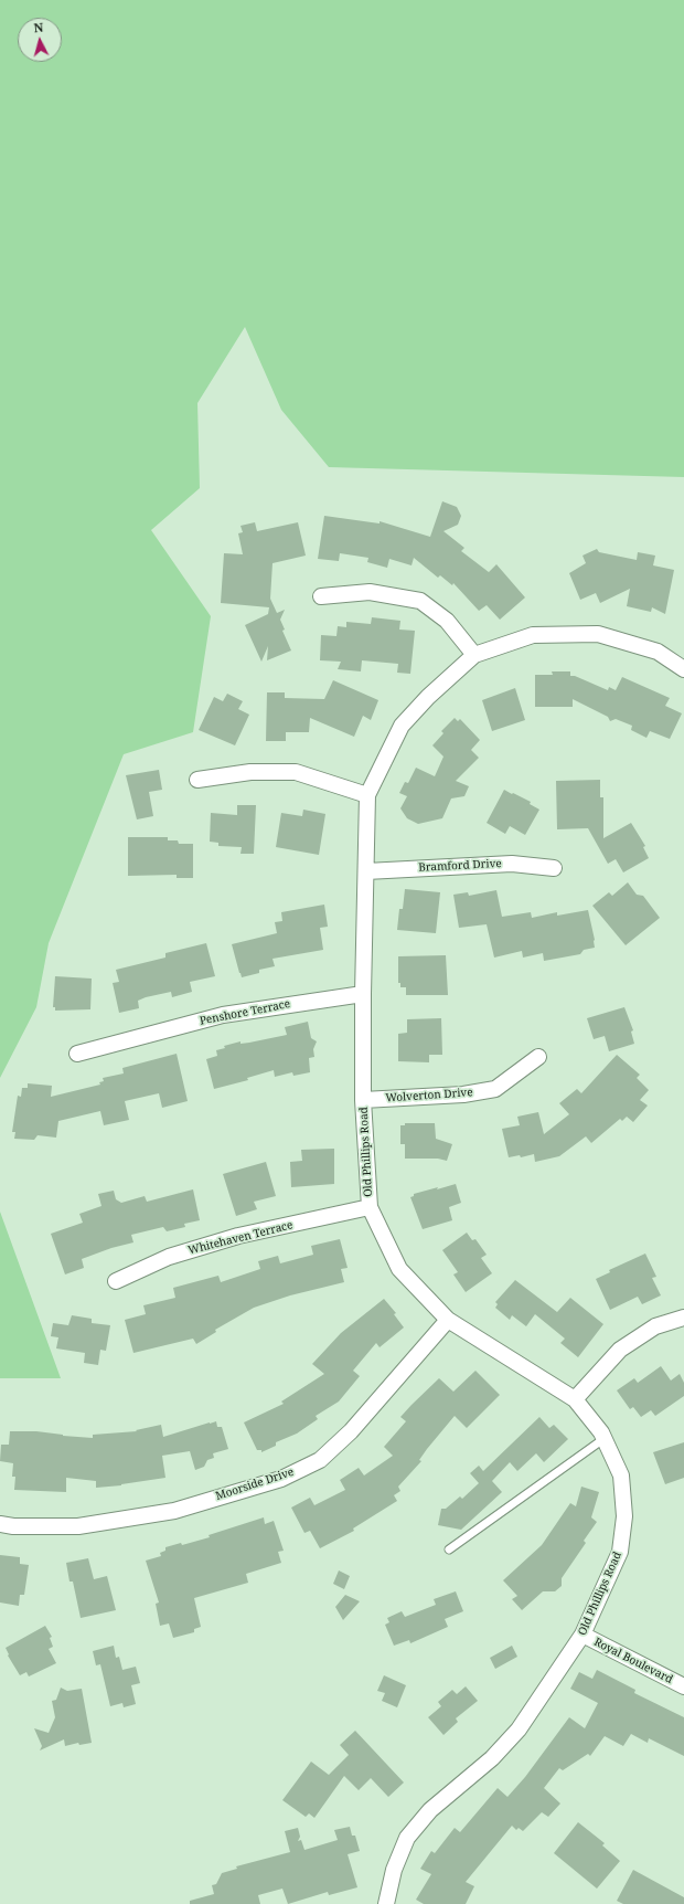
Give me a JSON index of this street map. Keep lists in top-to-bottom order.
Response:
{
  "streets": {
    "street": [
      "Bramford Drive",
      "Penshore Terrace",
      "Wolverton Drive",
      "Old Phillips Road",
      "Whitehaven Terrace",
      "Moorside Drive",
      "Royal Boulevard"
    ]
  },
  "crossings": [
    ["Bramford Drive", "Old Phillips Road"],
    ["Penshore Terrace", "Old Phillips Road"],
    ["Wolverton Drive", "Old Phillips Road"],
    ["Old Phillips Road", "Whitehaven Terrace"],
    ["Old Phillips Road", "Moorside Drive"],
    ["Old Phillips Road", "Royal Boulevard"]
  ],
  "north": "top"
}
